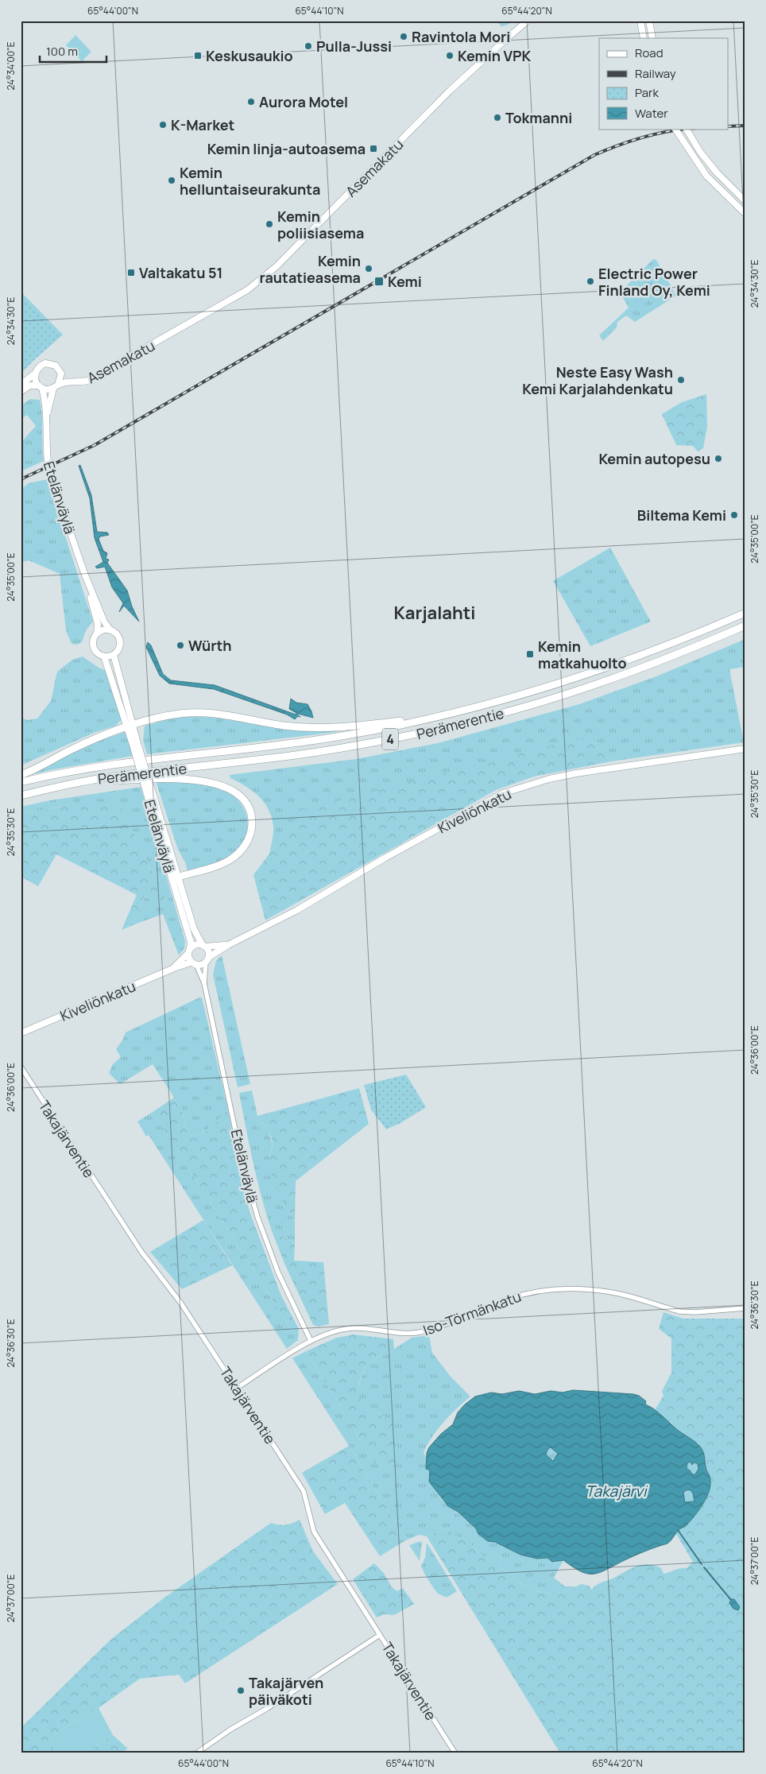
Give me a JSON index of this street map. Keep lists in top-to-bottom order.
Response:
{
  "streets": {
    "highway": ["Perämerentie", "4"],
    "main road": ["Asemakatu", "Etelänväylä", "Kiveliönkatu"],
    "street": ["Takajärventie", "Iso-Törmänkatu"]
  },
  "crossings": [
    ["Asemakatu", "Etelänväylä"],
    ["Etelänväylä", "Kiveliönkatu"],
    ["Etelänväylä", "Iso-Törmänkatu"],
    ["Takajärventie", "Iso-Törmänkatu"]
  ],
  "districts": ["Karjalahti"],
  "water": ["Takajärvi"],
  "places": {
    "other": [
      "Ravintola Mori",
      "Pulla-Jussi",
      "Kemin VPK",
      "Aurora Motel",
      "Tokmanni",
      "K-Market",
      "Kemin helluntaiseurakunta",
      "Kemin poliisiasema",
      "Kemin rautatieasema",
      "Electric Power Finland Oy, Kemi",
      "Neste Easy Wash Kemi Karjalahdenkatu",
      "Kemin autopesu",
      "Biltema Kemi",
      "Würth",
      "Takajärven päiväkoti"
    ],
    "transit": [
      "Keskusaukio",
      "Kemin linja-autoasema",
      "Valtakatu 51",
      "Kemi",
      "Kemin matkahuolto"
    ]
  },
  "legend": [
    "Road",
    "Railway",
    "Park",
    "Water"
  ],
  "scale_bar": "100 m",
  "coordinates": [
    "65°44'00\"N",
    "65°44'10\"N",
    "65°44'20\"N",
    "24°34'00\"E",
    "24°34'30\"E",
    "24°35'00\"E",
    "24°35'30\"E",
    "24°36'00\"E",
    "24°36'30\"E",
    "24°37'00\"E"
  ]
}
